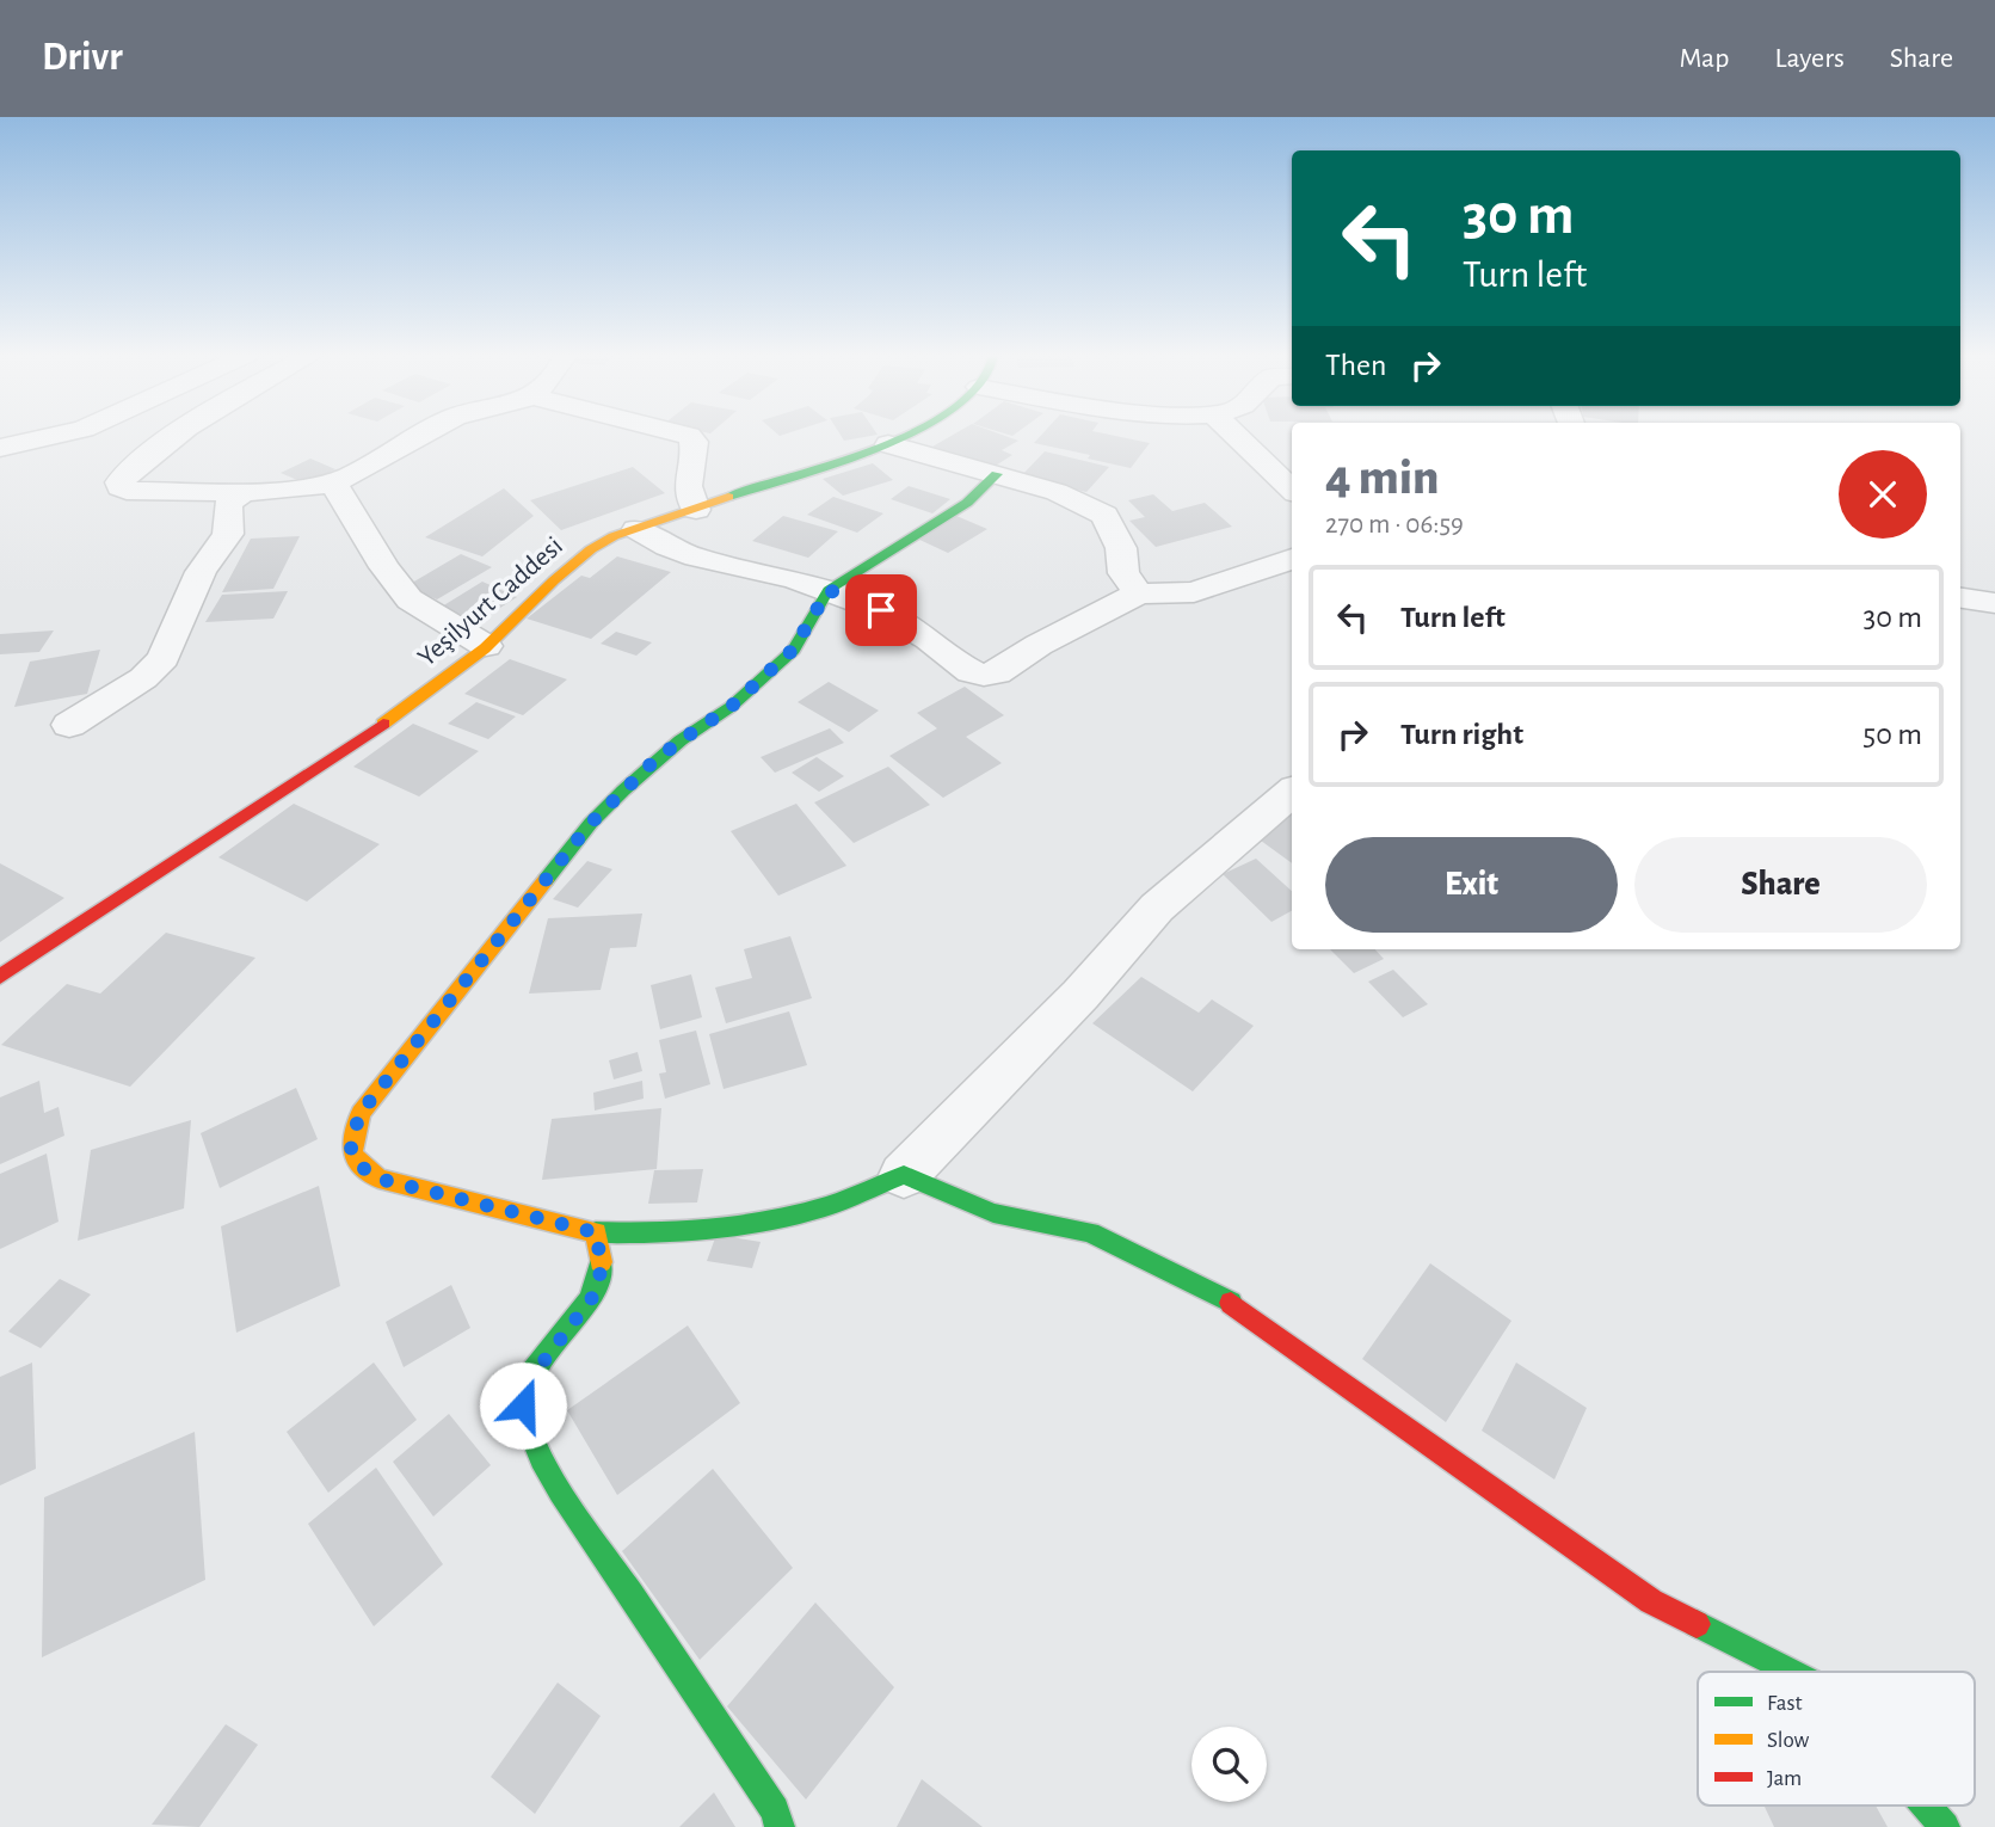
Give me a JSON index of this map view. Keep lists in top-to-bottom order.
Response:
{
  "streets": {
    "street": ["Yeşilyurt Caddesi"]
  },
  "legend": ["Fast", "Slow", "Jam"],
  "page": {
    "header": "Drivr",
    "nav": ["Map", "Layers", "Share"],
    "turn": ["30 m", "Turn left"],
    "then": "Then",
    "heading": ["4 min", "270 m · 06:59"],
    "list": [
      {
        "name": "Turn left",
        "value": "30 m"
      },
      {
        "name": "Turn right",
        "value": "50 m"
      }
    ],
    "buttons": ["Exit", "Share"]
  }
}
